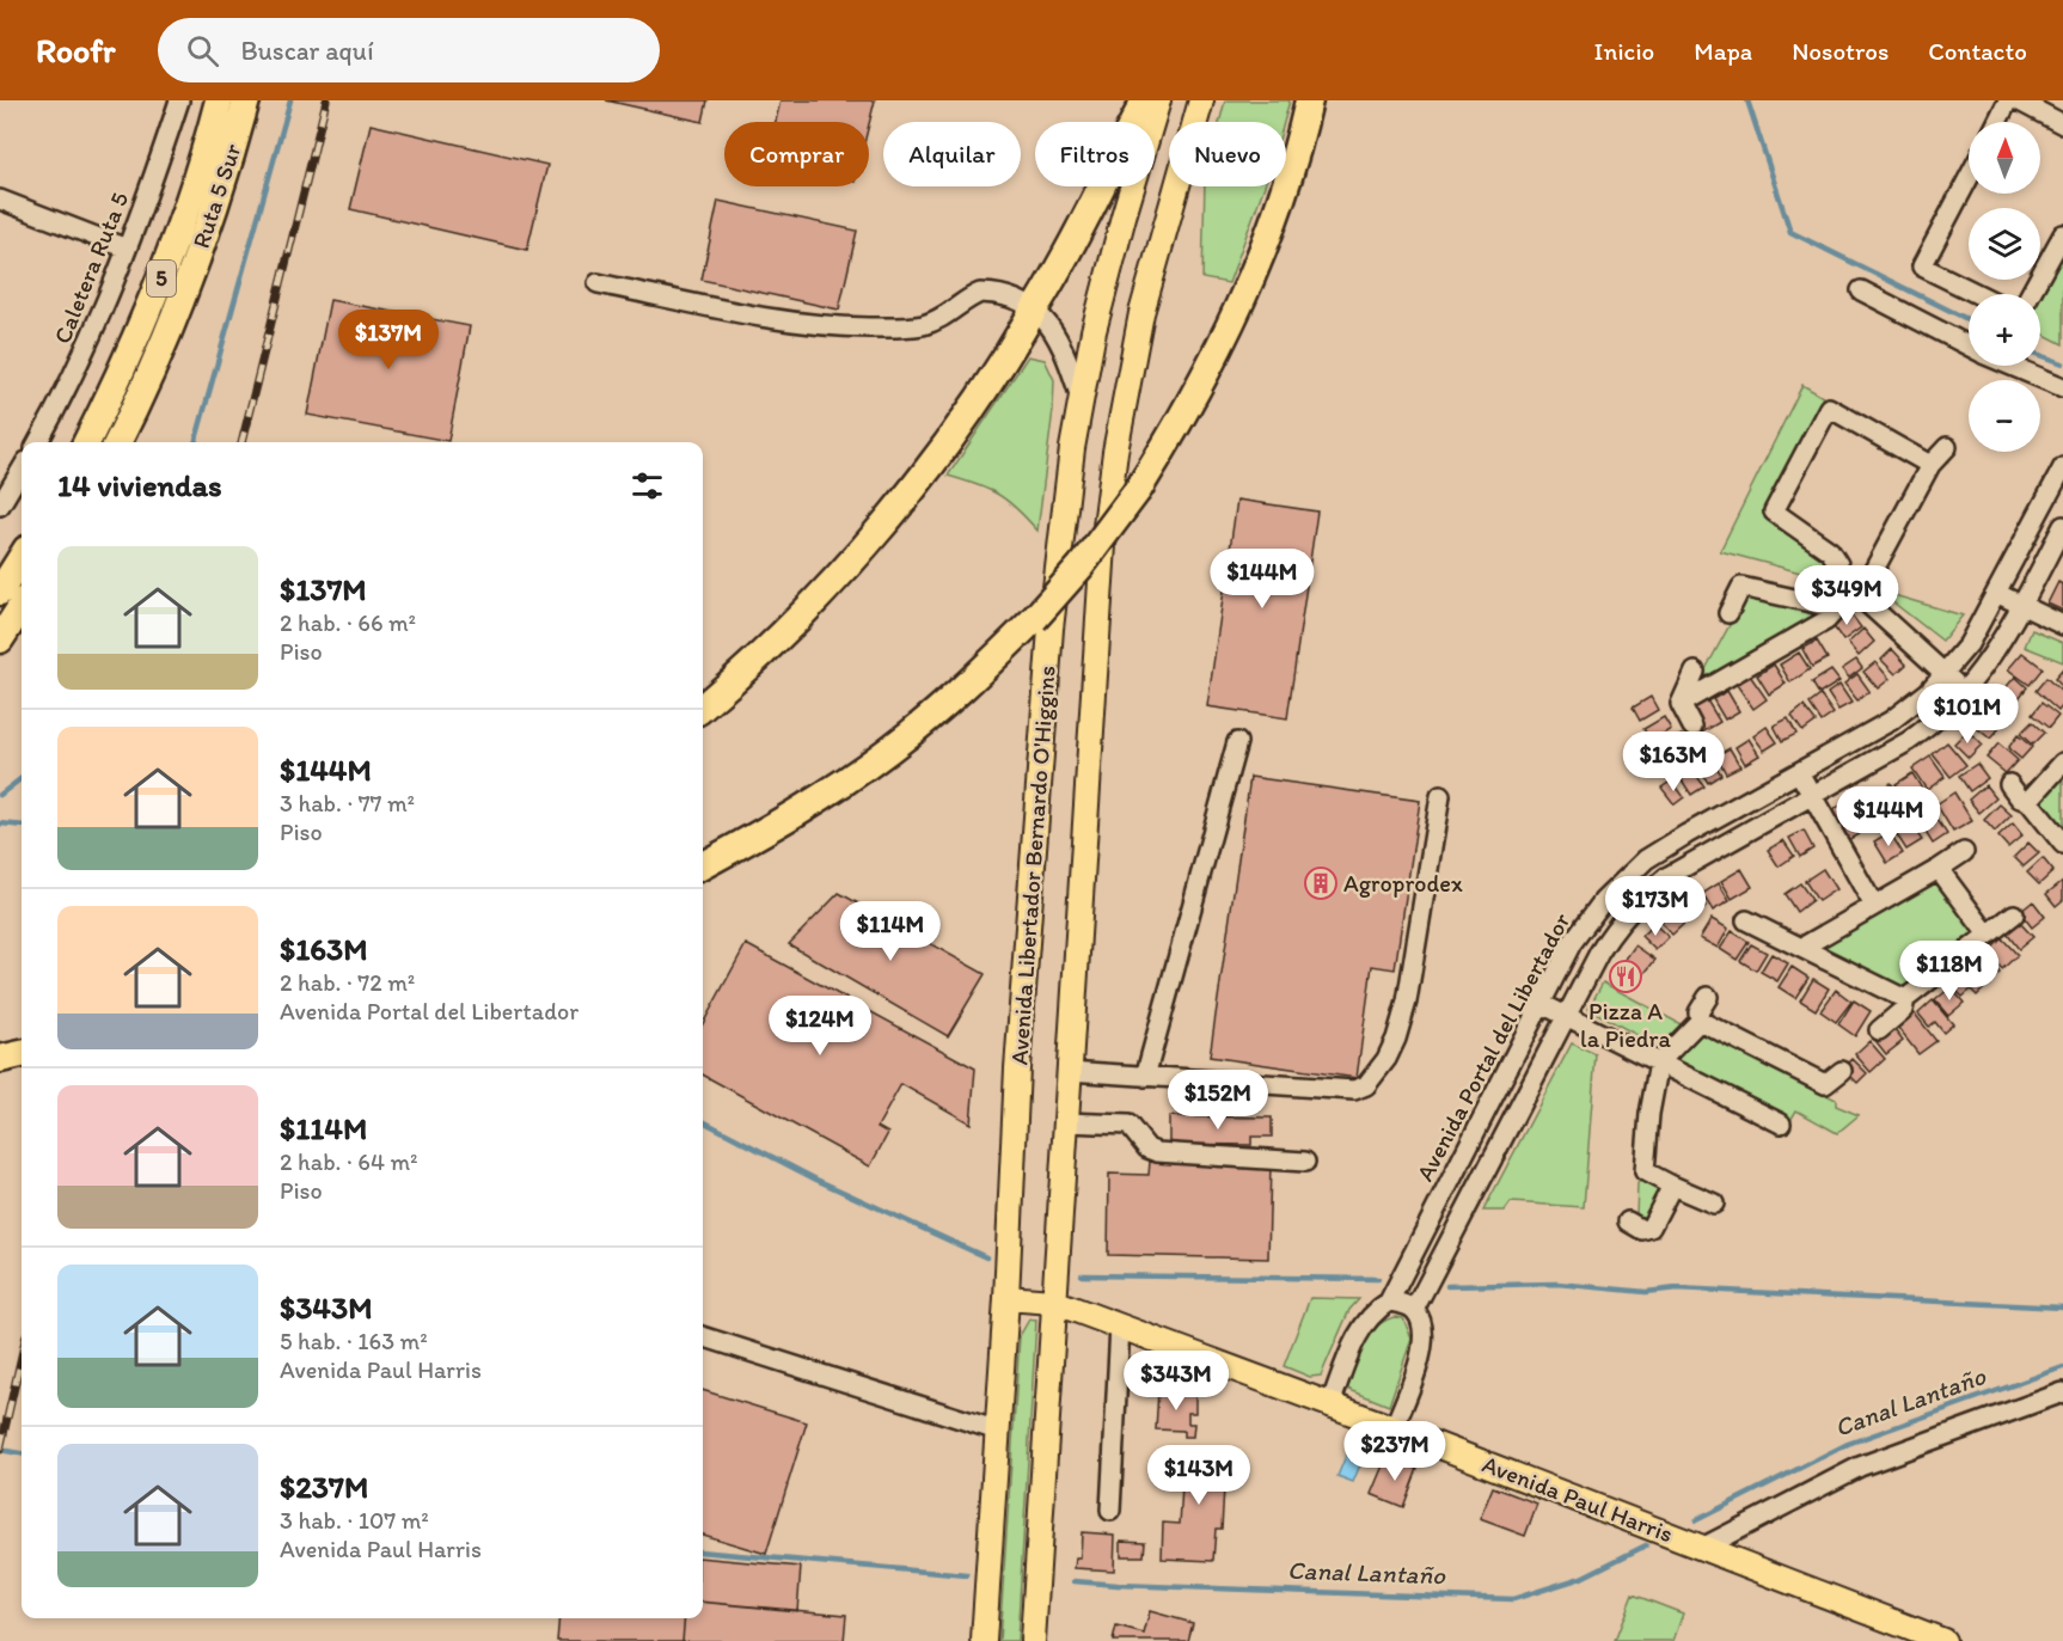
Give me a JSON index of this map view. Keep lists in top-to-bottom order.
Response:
{
  "streets": {
    "highway": ["Ruta 5 Sur", "5"],
    "main road": ["Avenida Libertador Bernardo O'Higgins", "Avenida Paul Harris"],
    "street": ["Caletera Ruta 5", "Avenida Portal del Libertador"]
  },
  "crossings": [
    ["Avenida Libertador Bernardo O'Higgins", "Avenida Paul Harris"],
    ["Avenida Portal del Libertador", "Avenida Paul Harris"]
  ],
  "water": ["Canal Lantaño"],
  "places": {
    "building": ["Agroprodex"],
    "restaurant": ["Pizza A la Piedra"]
  },
  "north": "top",
  "page": {
    "header": "Roofr",
    "search": "Buscar aquí",
    "nav": [
      "Inicio",
      "Mapa",
      "Nosotros",
      "Contacto"
    ],
    "map_buttons": ["+", "−"],
    "chip": [
      "Comprar",
      "Alquilar",
      "Filtros",
      "Nuevo"
    ],
    "price": [
      "$137M",
      "$144M",
      "$349M",
      "$101M",
      "$163M",
      "$144M",
      "$173M",
      "$114M",
      "$118M",
      "$124M",
      "$152M",
      "$343M",
      "$237M",
      "$143M"
    ],
    "heading": "14 viviendas",
    "list": [
      {
        "name": "$137M",
        "note": "2 hab. · 66 m² · Piso"
      },
      {
        "name": "$144M",
        "note": "3 hab. · 77 m² · Piso"
      },
      {
        "name": "$163M",
        "note": "2 hab. · 72 m² · Avenida Portal del Libertador"
      },
      {
        "name": "$114M",
        "note": "2 hab. · 64 m² · Piso"
      },
      {
        "name": "$343M",
        "note": "5 hab. · 163 m² · Avenida Paul Harris"
      },
      {
        "name": "$237M",
        "note": "3 hab. · 107 m² · Avenida Paul Harris"
      }
    ]
  }
}
